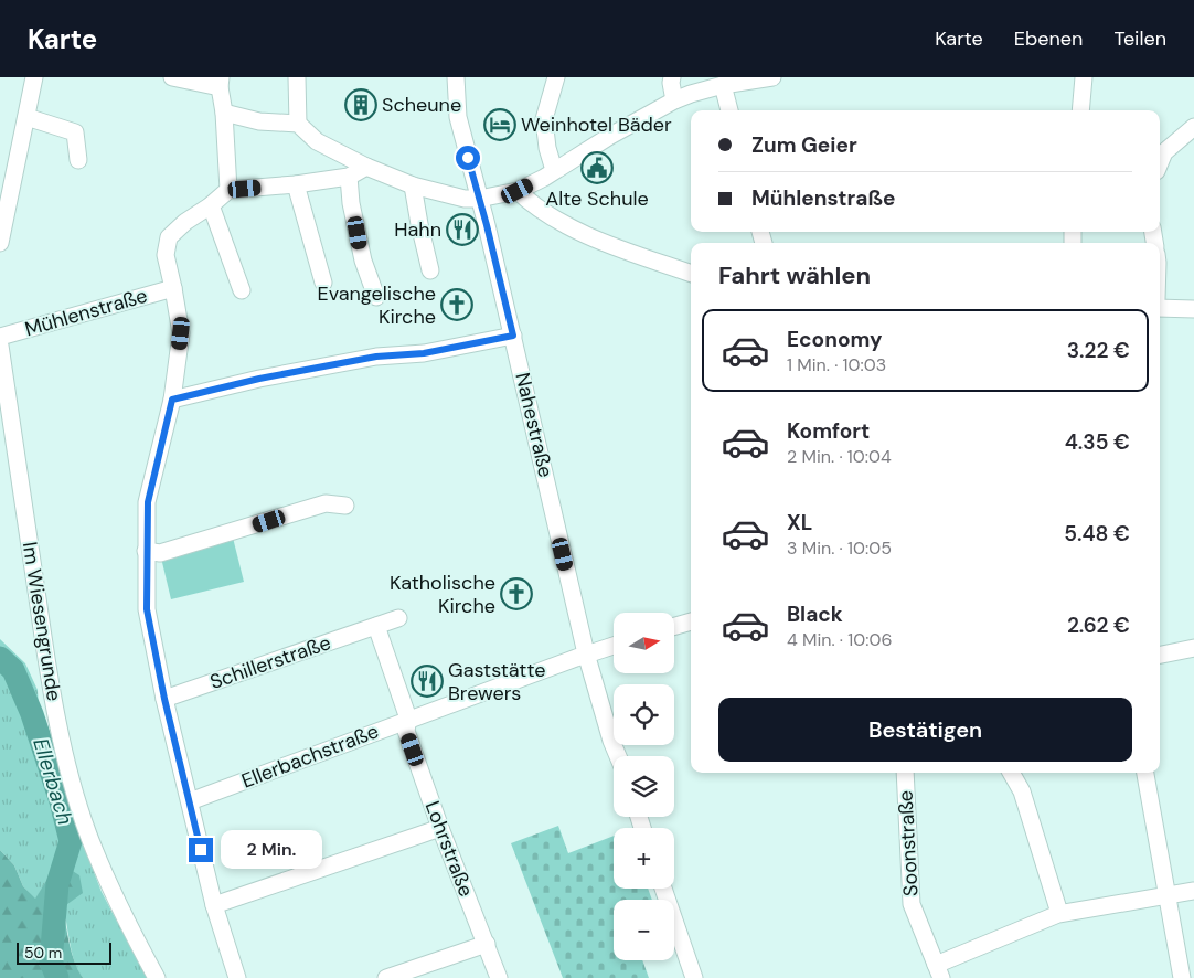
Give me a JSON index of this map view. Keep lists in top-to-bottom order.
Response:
{
  "streets": {
    "street": [
      "Mühlenstraße",
      "Nahestraße",
      "Im Wiesengrunde",
      "Schillerstraße",
      "Ellerbachstraße",
      "Soonstraße",
      "Lohrstraße"
    ]
  },
  "crossings": [
    ["Mühlenstraße", "Schillerstraße"],
    ["Mühlenstraße", "Ellerbachstraße"],
    ["Nahestraße", "Ellerbachstraße"],
    ["Ellerbachstraße", "Lohrstraße"]
  ],
  "water": ["Ellerbach"],
  "places": {
    "building": ["Scheune"],
    "hotel": ["Weinhotel Bäder"],
    "public building": ["Alte Schule"],
    "restaurant": ["Hahn", "Gaststätte Brewers"],
    "church": ["Evangelische Kirche", "Katholische Kirche"]
  },
  "scale_bar": "50 m",
  "north": "right",
  "page": {
    "header": "Karte",
    "nav": ["Karte", "Ebenen", "Teilen"],
    "banner": ["Zum Geier", "Mühlenstraße"],
    "heading": "Fahrt wählen",
    "list": [
      {
        "name": "Economy",
        "note": "1 Min. · 10:03",
        "value": "3.22 €"
      },
      {
        "name": "Komfort",
        "note": "2 Min. · 10:04",
        "value": "4.35 €"
      },
      {
        "name": "XL",
        "note": "3 Min. · 10:05",
        "value": "5.48 €"
      },
      {
        "name": "Black",
        "note": "4 Min. · 10:06",
        "value": "2.62 €"
      }
    ],
    "map_buttons": ["+", "−"],
    "buttons": "Bestätigen",
    "bubble": "2 Min.",
    "scale": "50 m"
  }
}
